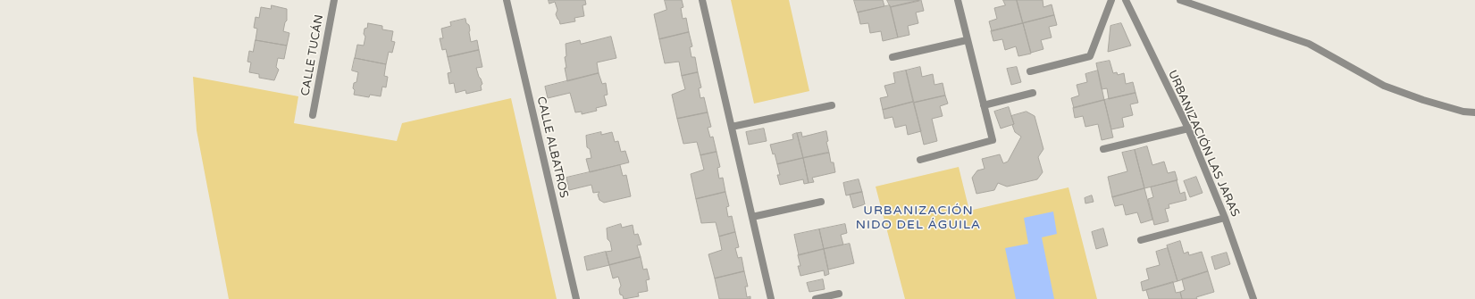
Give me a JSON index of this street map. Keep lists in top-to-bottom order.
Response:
{
  "streets": {
    "street": ["CALLE TUCÁN", "URBANIZACIÓN LAS JARAS", "CALLE ALBATROS"]
  },
  "districts": ["URBANIZACIÓN NIDO DEL ÁGUILA"]
}
